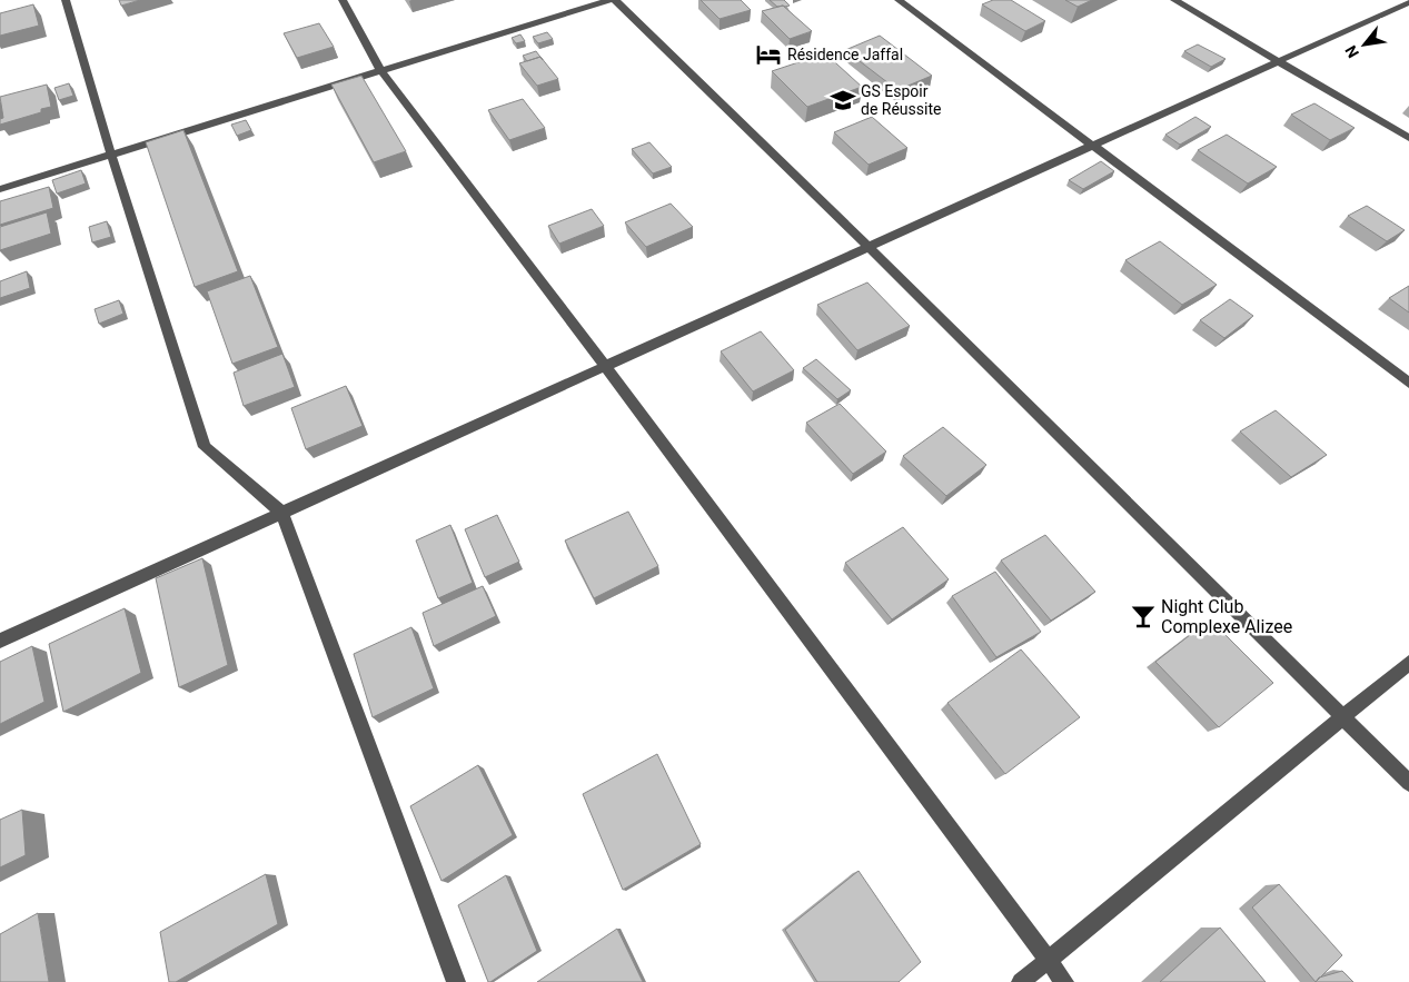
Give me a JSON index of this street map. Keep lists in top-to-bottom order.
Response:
{
  "places": {
    "hotel": ["Résidence Jaffal"],
    "school or university": ["GS Espoir de Réussite"],
    "bar": ["Night Club Complexe Alizee"]
  },
  "north": "bottom left"
}
